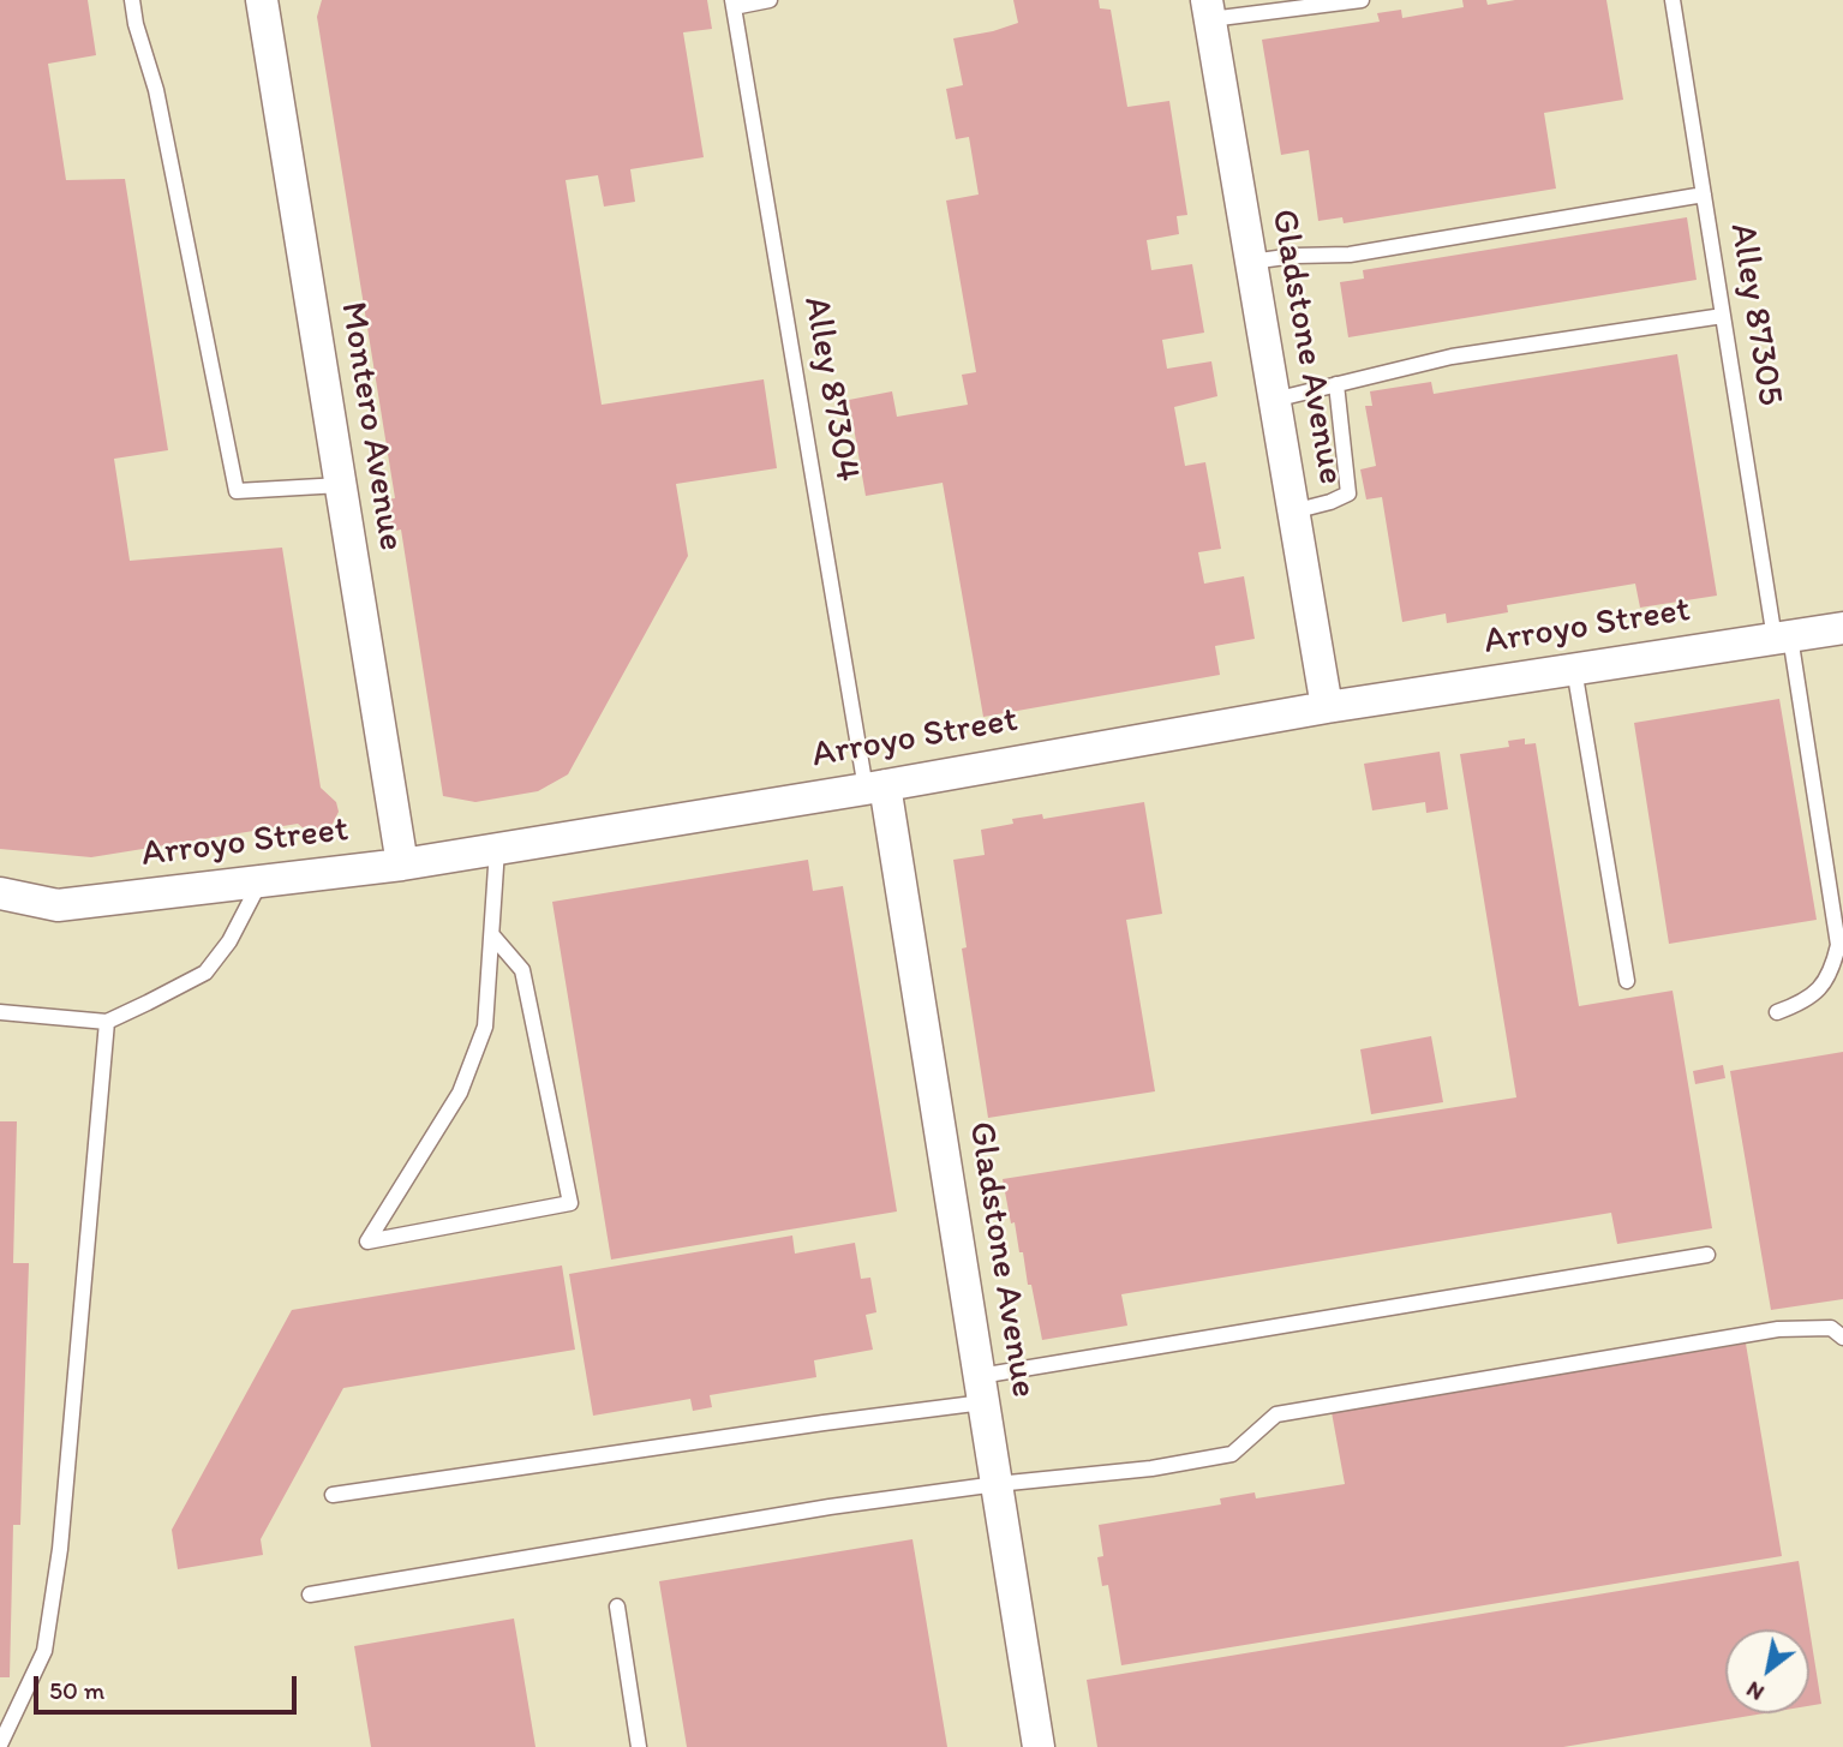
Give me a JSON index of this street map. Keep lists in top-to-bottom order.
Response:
{
  "streets": {
    "street": ["Gladstone Avenue", "Montero Avenue", "Arroyo Street"],
    "lane": ["Alley 87305", "Alley 87304"]
  },
  "crossings": [
    ["Alley 87305", "Arroyo Street"],
    ["Gladstone Avenue", "Alley 87304"],
    ["Gladstone Avenue", "Arroyo Street"],
    ["Alley 87304", "Arroyo Street"],
    ["Montero Avenue", "Arroyo Street"]
  ],
  "scale_bar": "50 m",
  "north": "bottom left"
}
